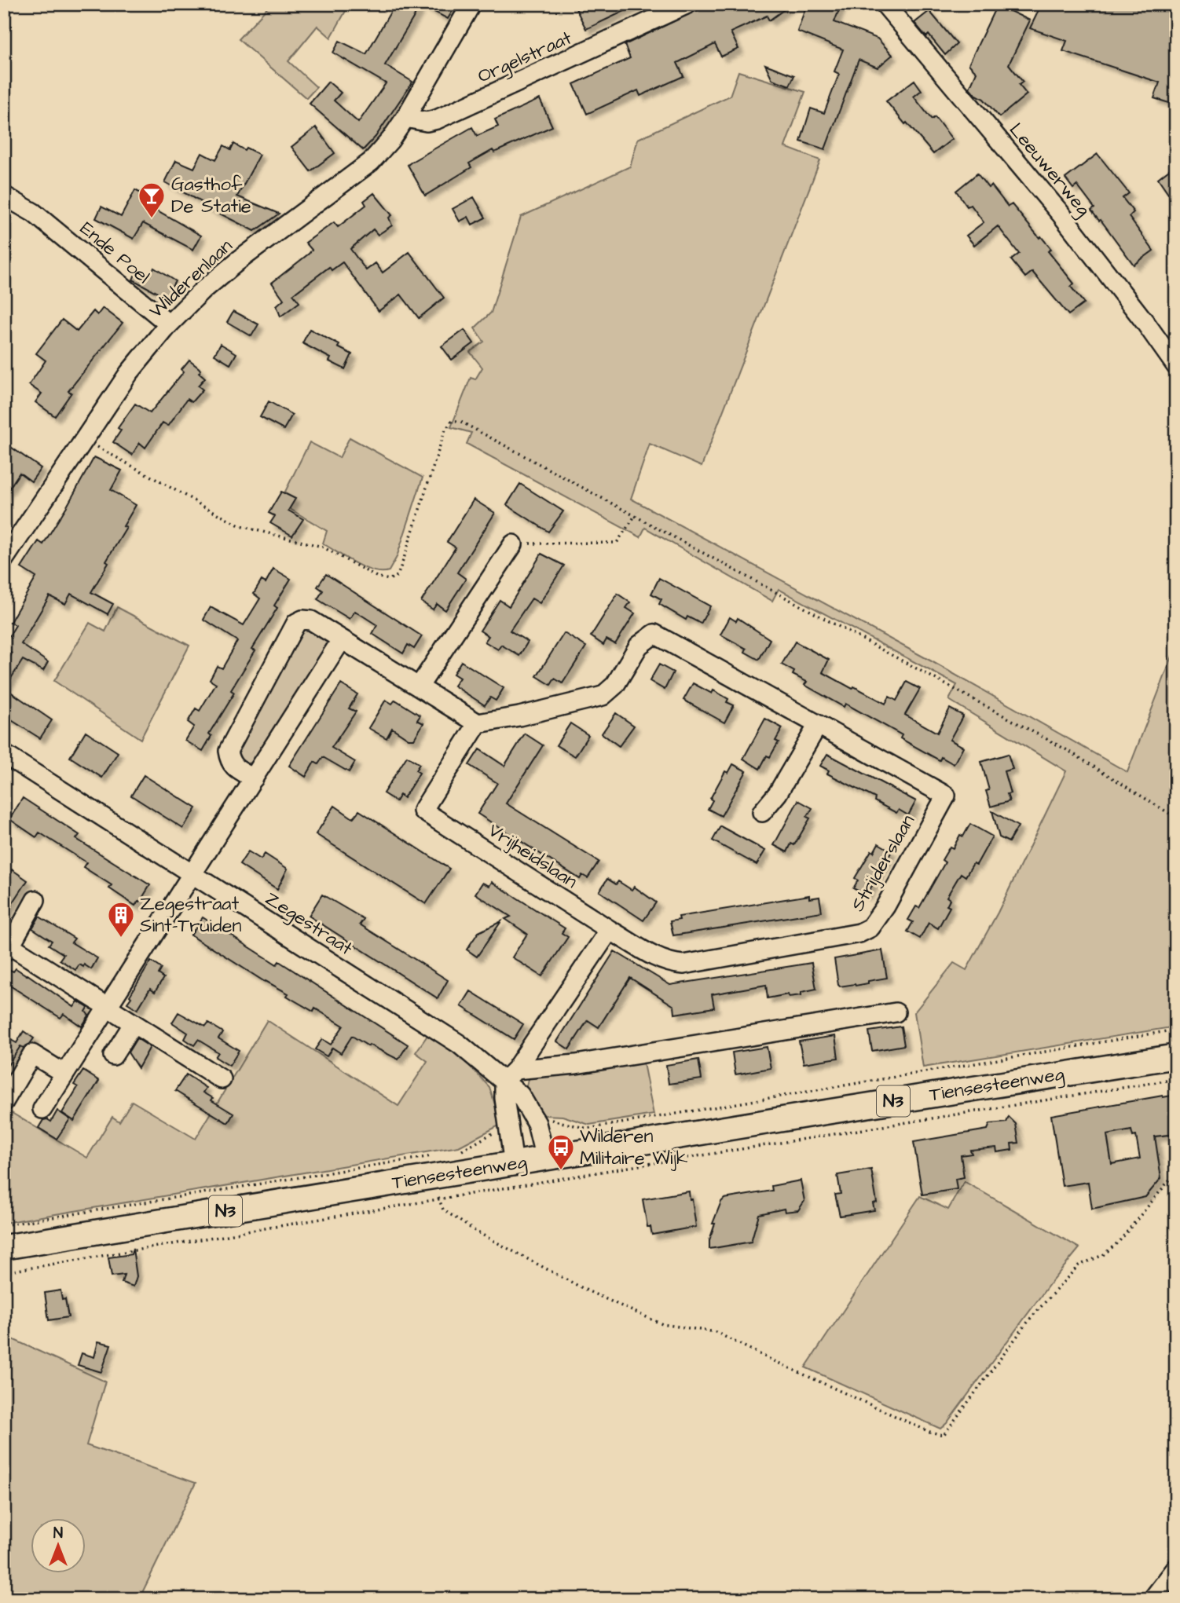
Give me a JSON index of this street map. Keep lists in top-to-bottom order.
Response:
{
  "streets": {
    "main road": ["Tiensesteenweg", "N3"],
    "street": [
      "Orgelstraat",
      "Leeuwerweg",
      "Ende Poel",
      "Wilderenlaan",
      "Vrijheidslaan",
      "Strijderslaan",
      "Zegestraat"
    ]
  },
  "crossings": [
    ["Orgelstraat", "Wilderenlaan"],
    ["Ende Poel", "Wilderenlaan"],
    ["Vrijheidslaan", "Strijderslaan"],
    ["Zegestraat", "Tiensesteenweg"]
  ],
  "places": {
    "bar": ["Gasthof De Statie"],
    "building": ["Zegestraat Sint-Truiden"],
    "bus stop": ["Wilderen Militaire Wijk"]
  },
  "north": "top"
}
